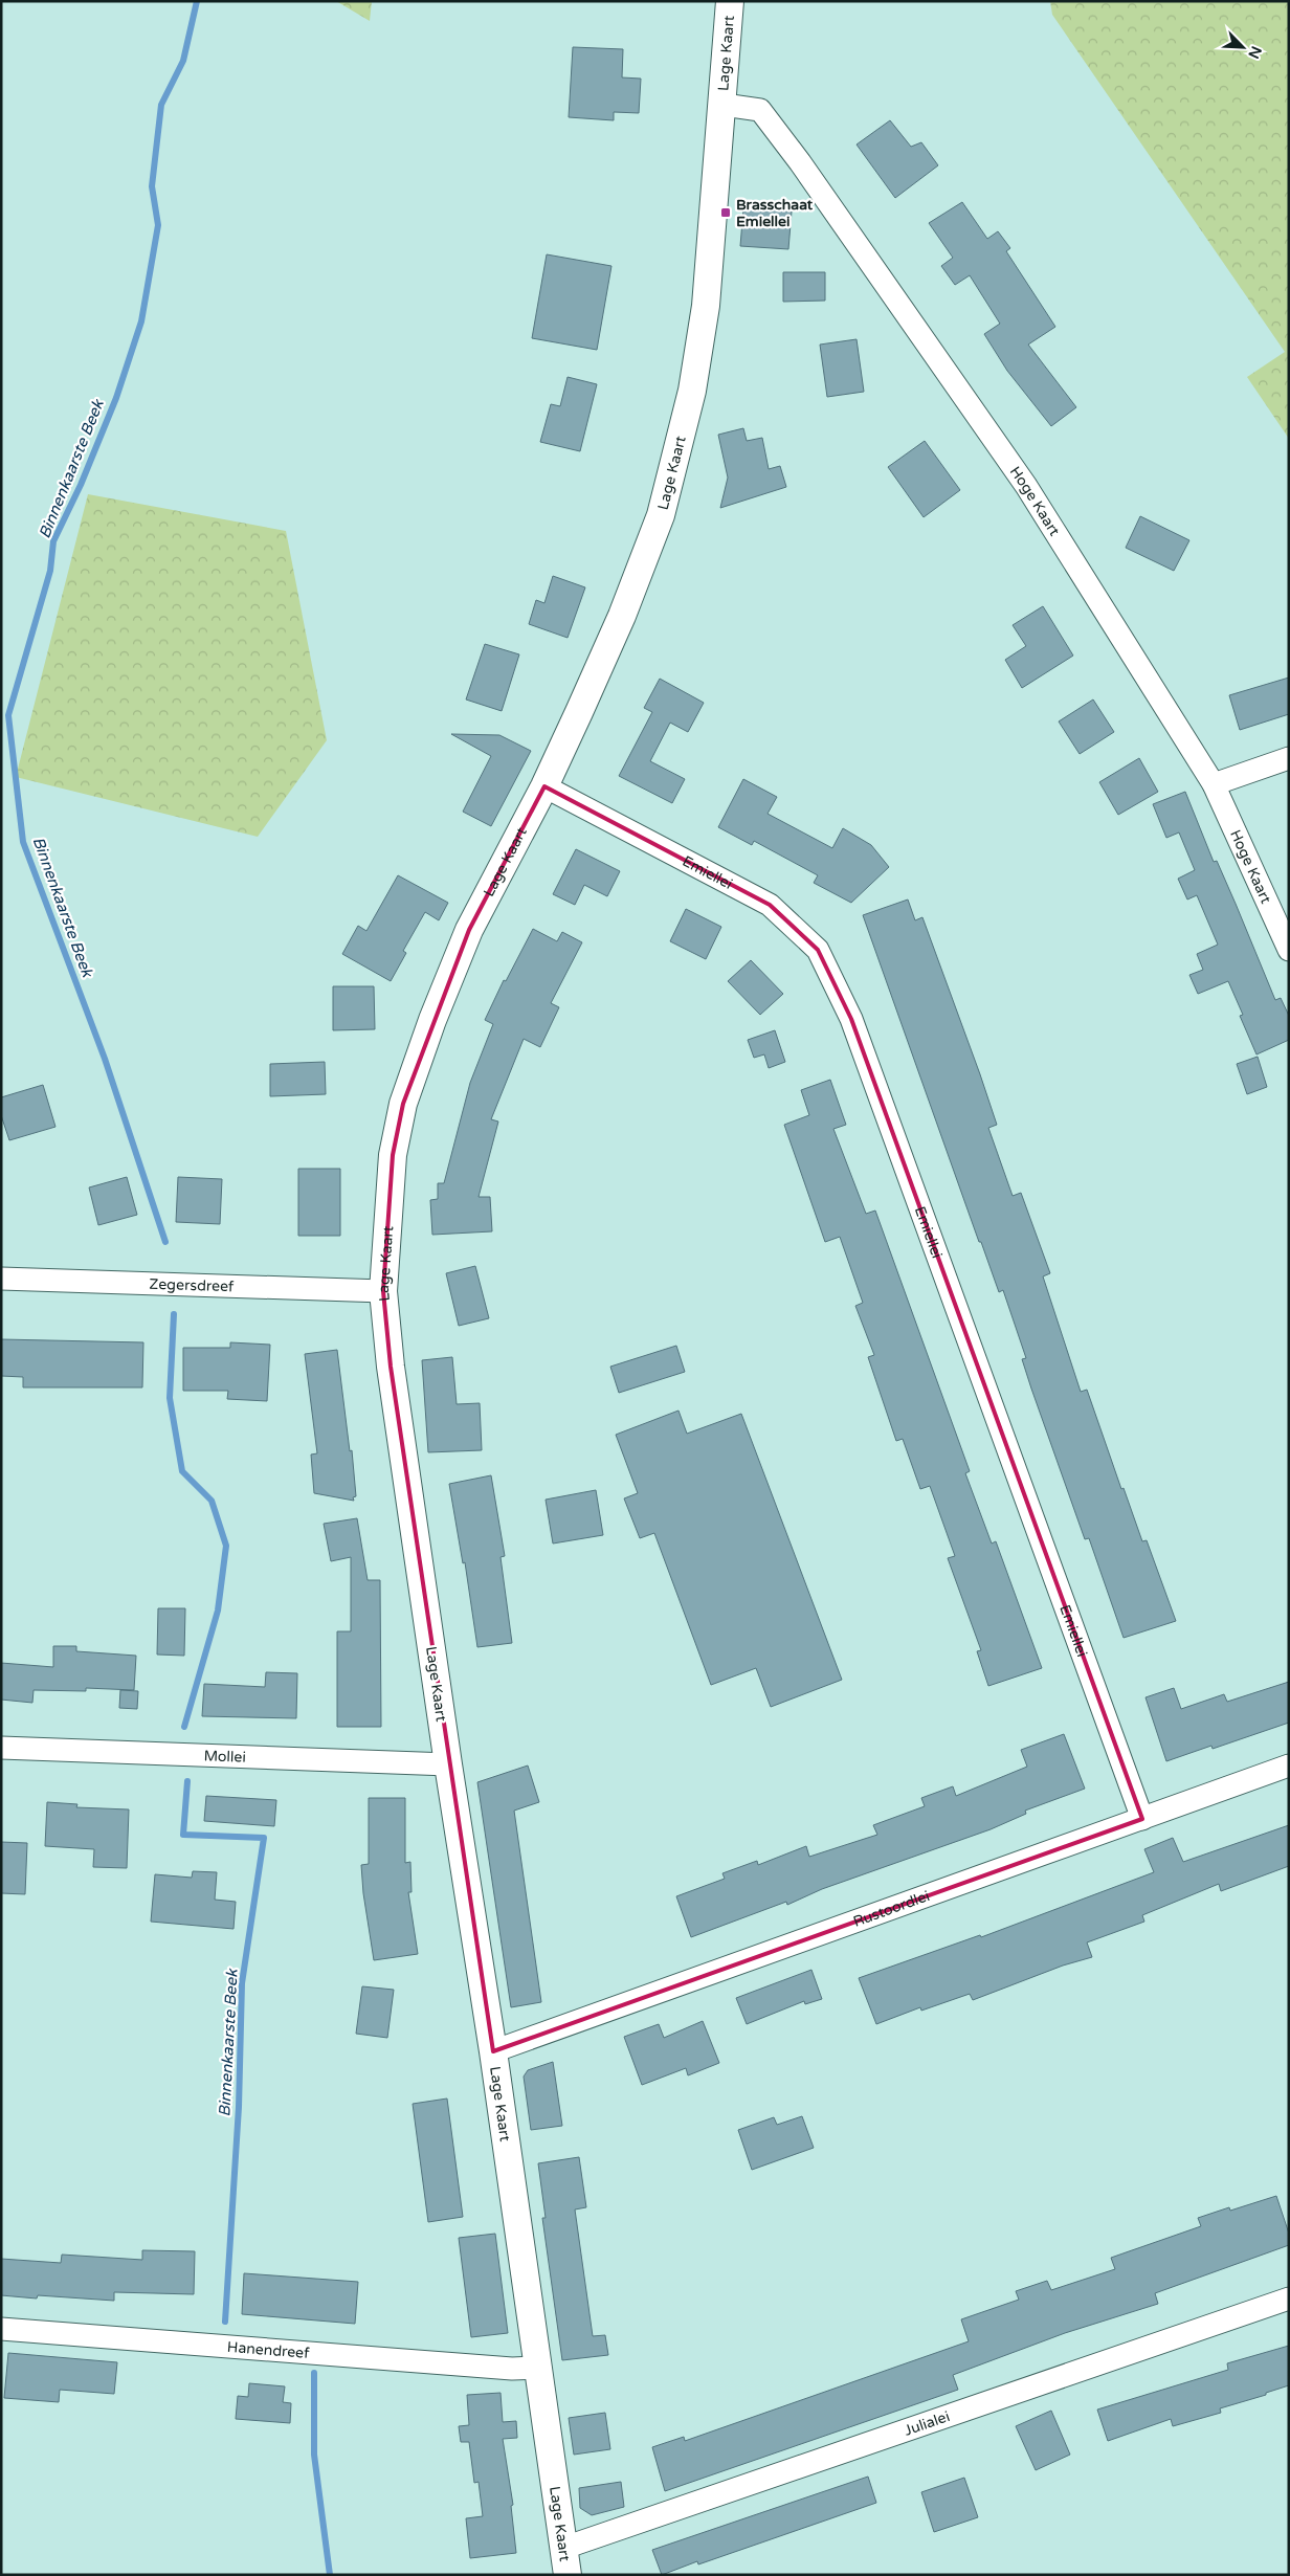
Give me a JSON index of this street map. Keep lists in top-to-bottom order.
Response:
{
  "streets": {
    "street": [
      "Lage Kaart",
      "Hoge Kaart",
      "Emiellei",
      "Zegersdreef",
      "Mollei",
      "Rustoordlei",
      "Hanendreef",
      "Julialei"
    ]
  },
  "crossings": [
    ["Lage Kaart", "Hoge Kaart"],
    ["Lage Kaart", "Emiellei"],
    ["Lage Kaart", "Zegersdreef"],
    ["Lage Kaart", "Mollei"],
    ["Lage Kaart", "Rustoordlei"],
    ["Lage Kaart", "Hanendreef"],
    ["Lage Kaart", "Julialei"],
    ["Emiellei", "Rustoordlei"]
  ],
  "water": ["Binnenkaarste Beek"],
  "places": {
    "transit": ["Brasschaat Emiellei"]
  },
  "north": "bottom right"
}
